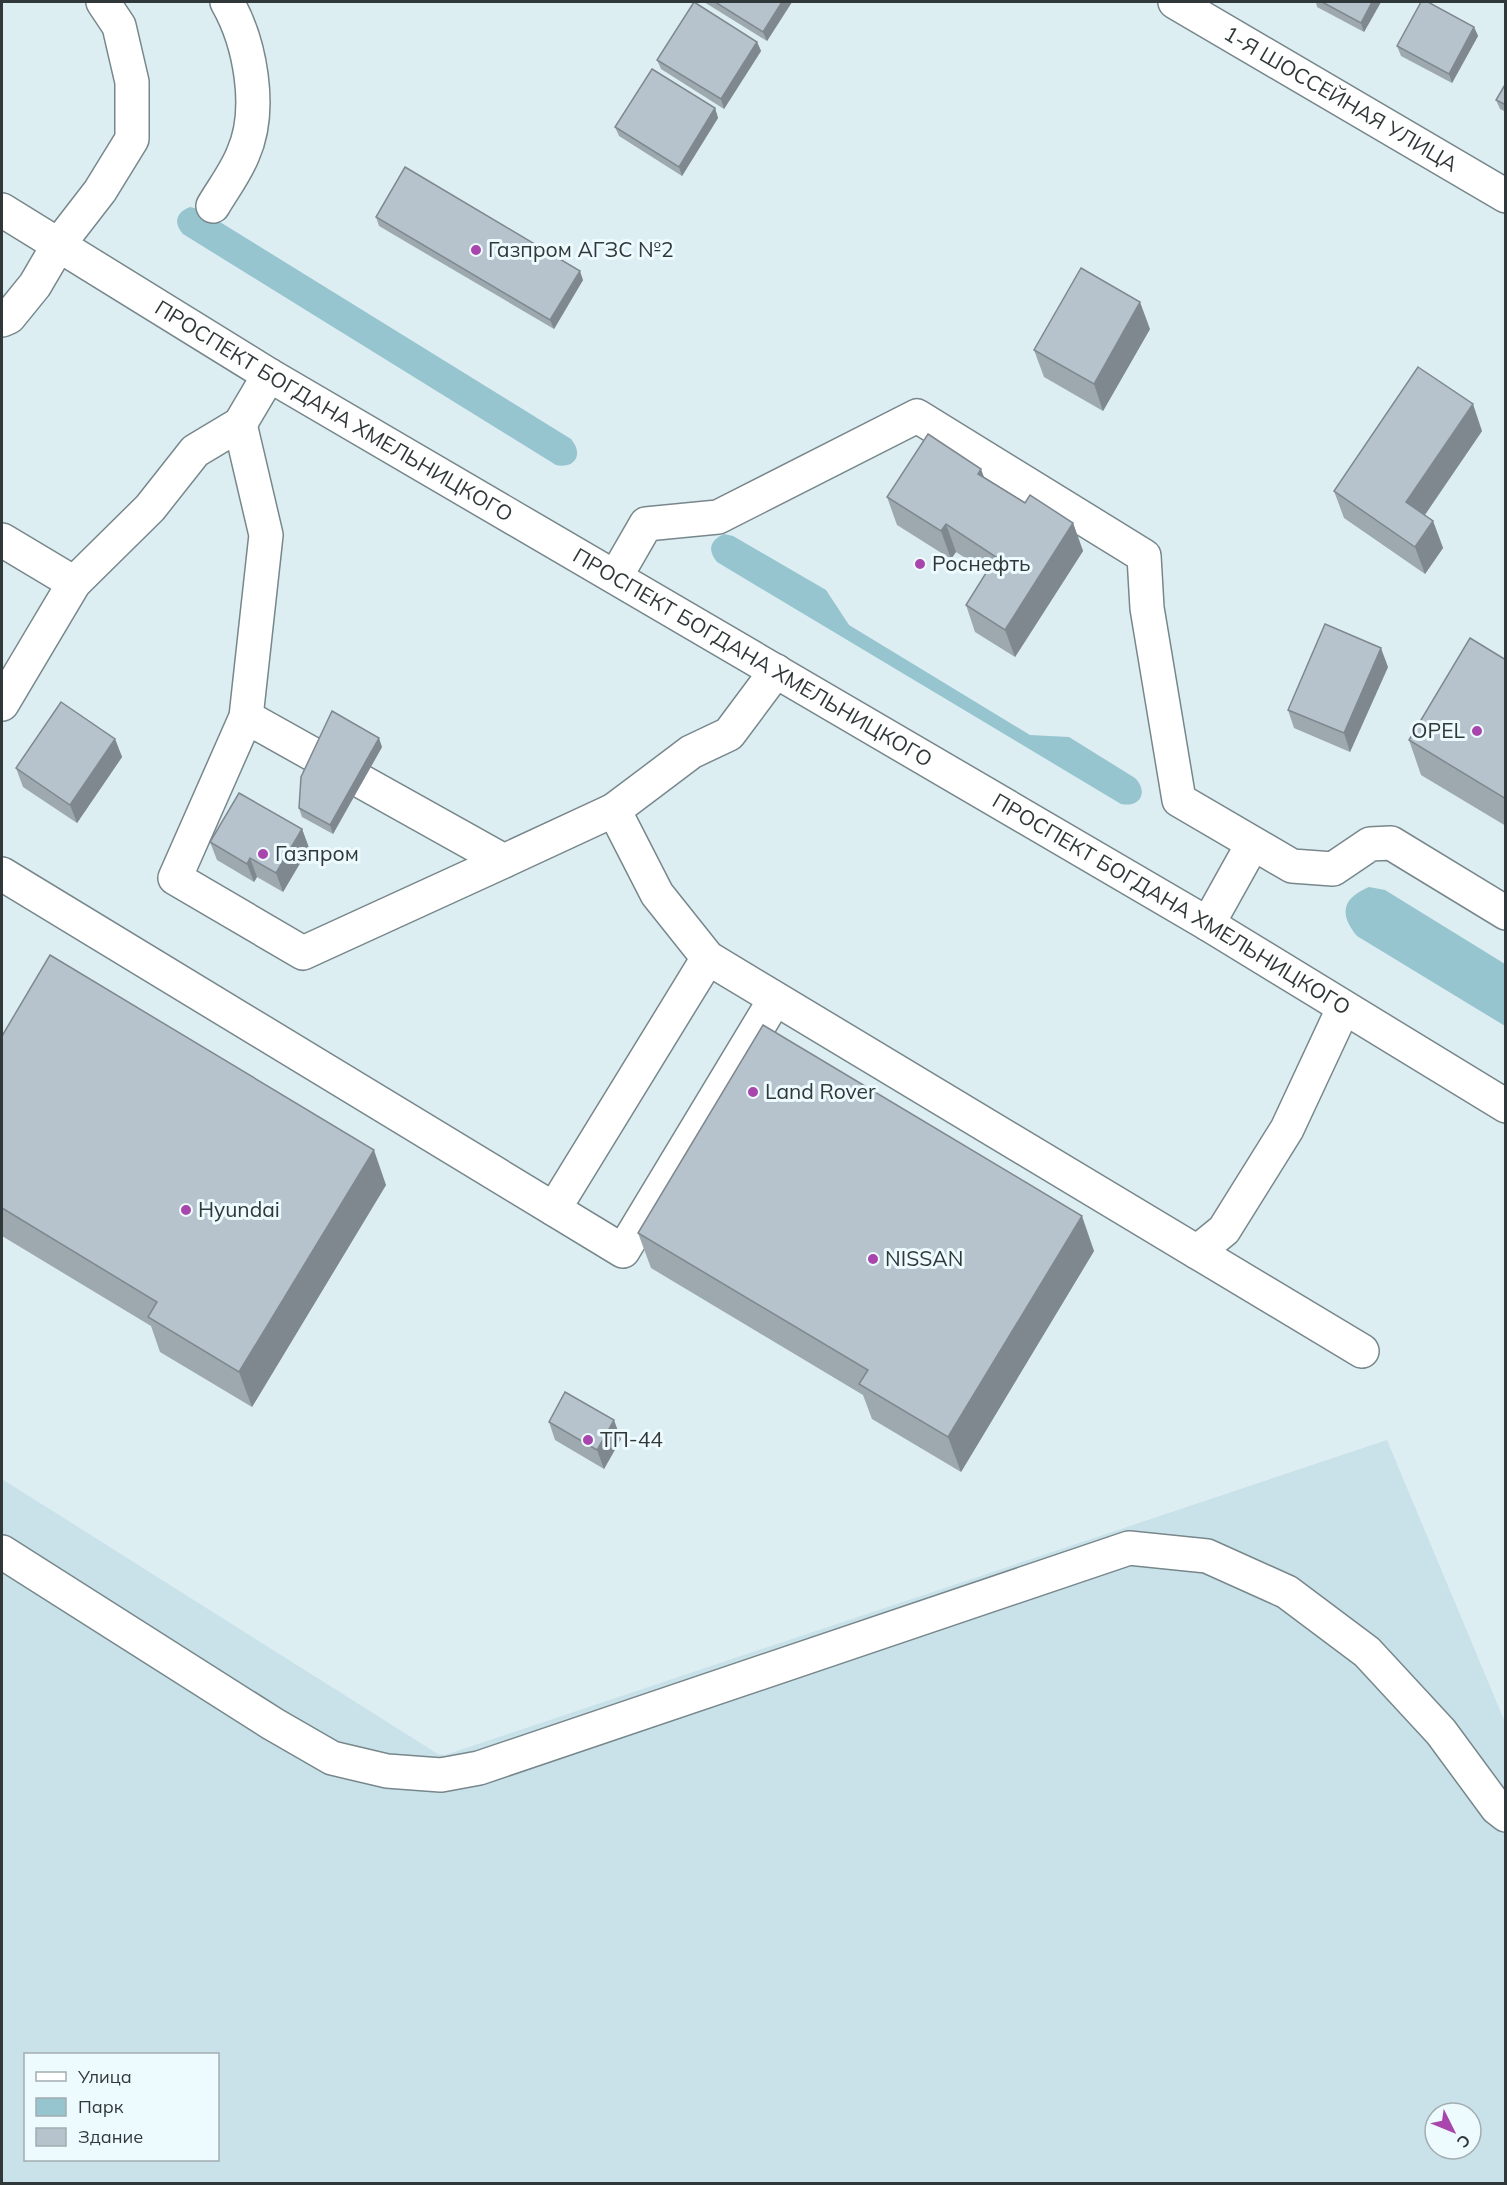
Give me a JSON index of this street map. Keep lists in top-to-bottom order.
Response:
{
  "streets": {
    "main road": ["1-Я ШОССЕЙНАЯ УЛИЦА", "ПРОСПЕКТ БОГДАНА ХМЕЛЬНИЦКОГО"]
  },
  "places": [
    "Газпром АГЗС №2",
    "Роснефть",
    "OPEL",
    "Газпром",
    "Land Rover",
    "Hyundai",
    "NISSAN",
    "ТП-44"
  ],
  "legend": ["Улица", "Парк", "Здание"],
  "north": "bottom right"
}
